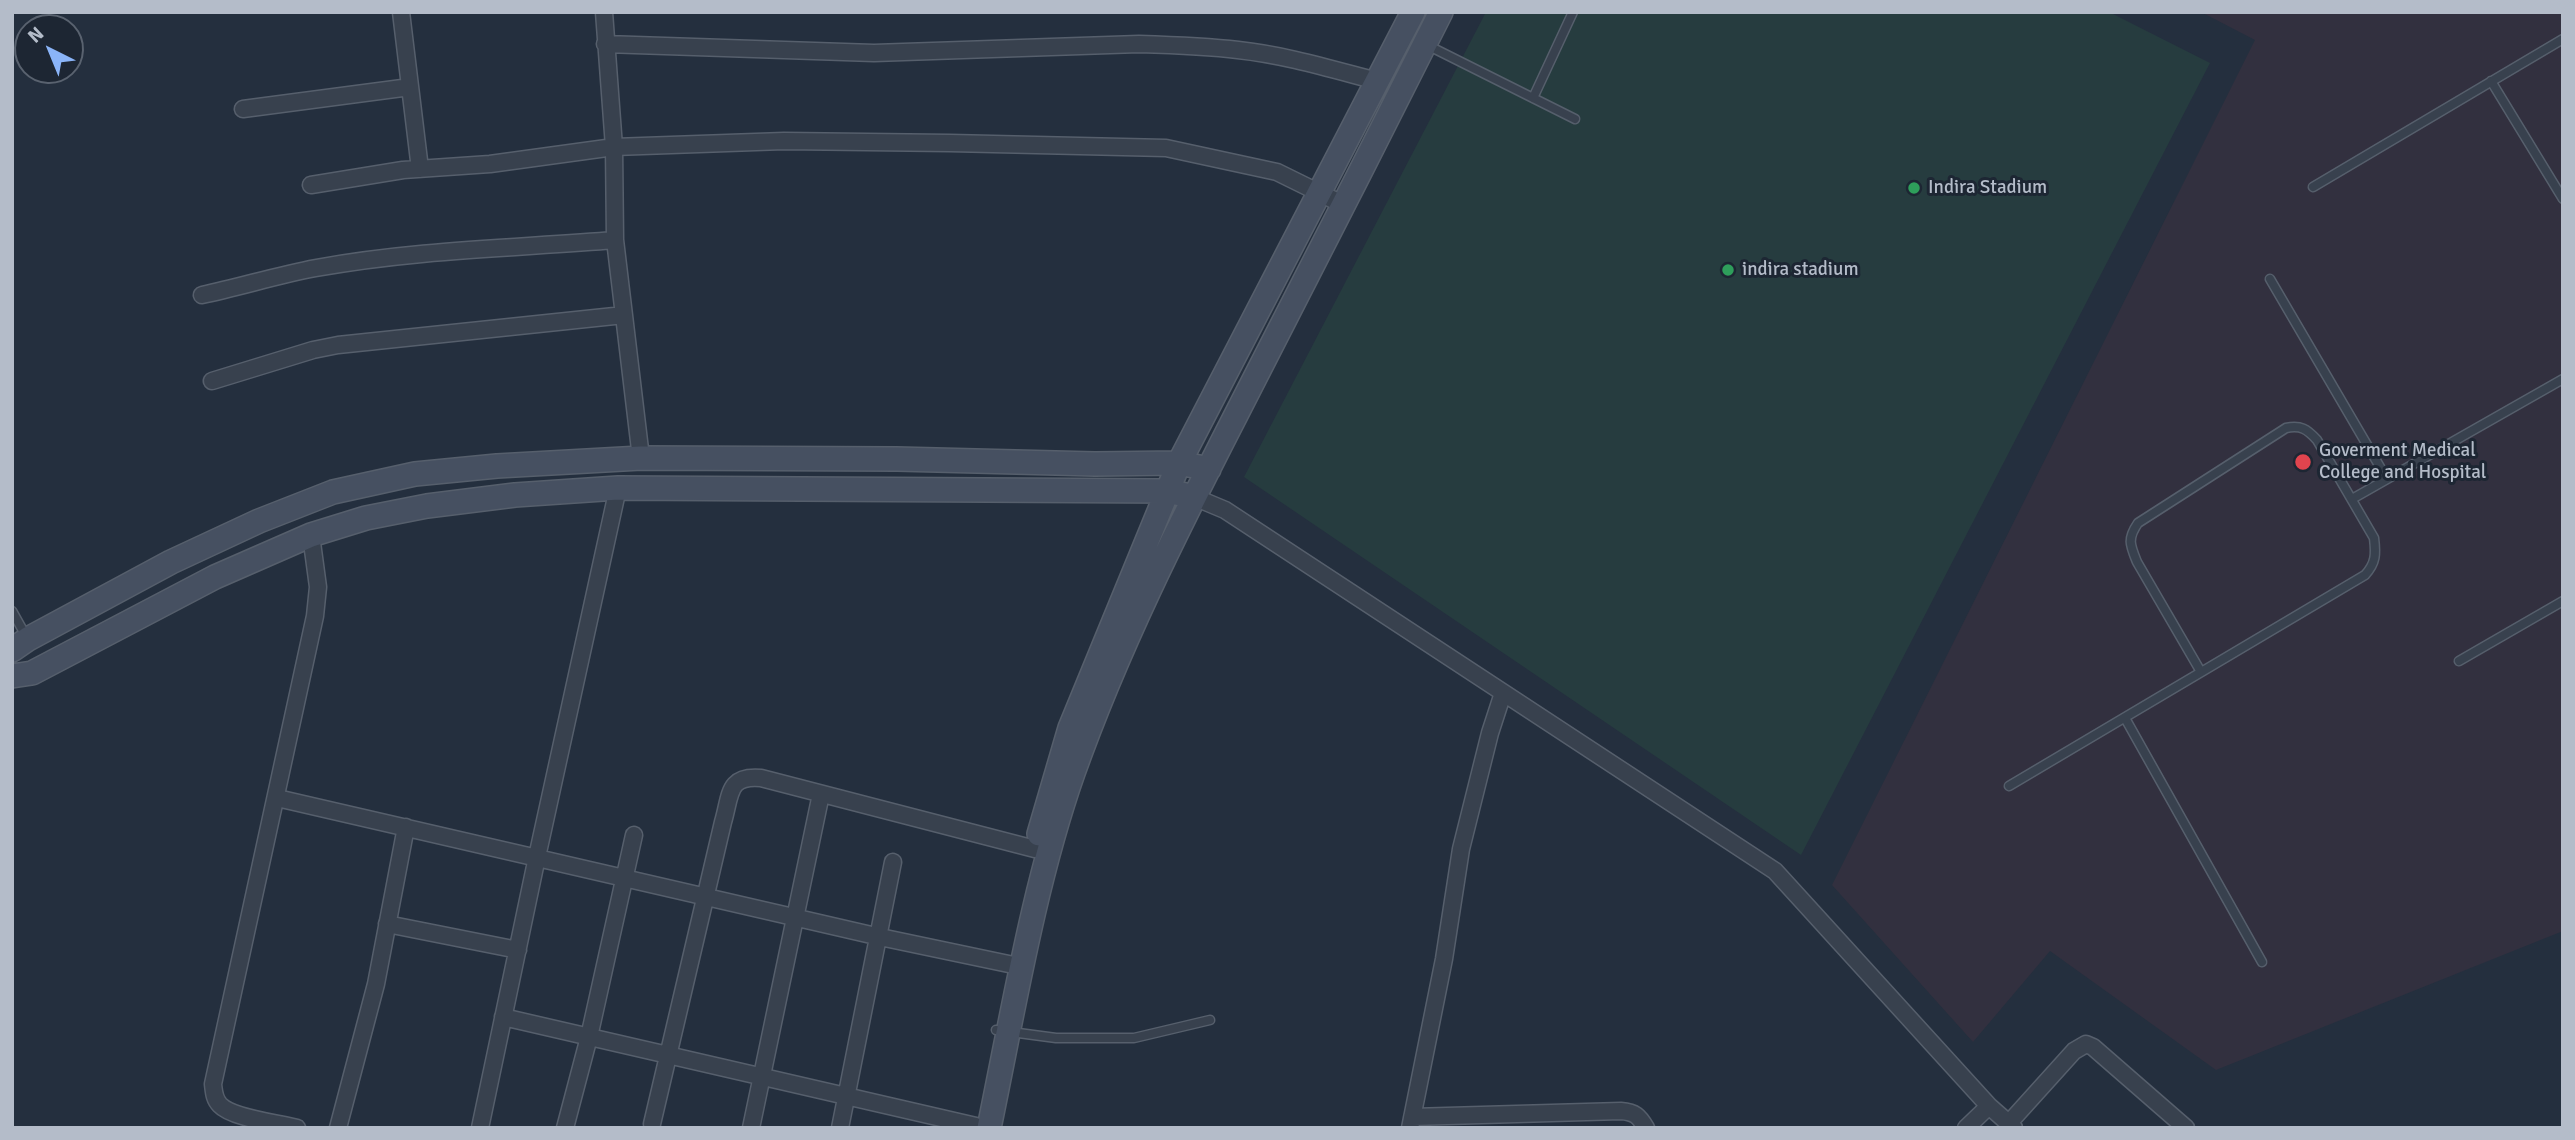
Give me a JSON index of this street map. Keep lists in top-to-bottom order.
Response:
{
  "places": ["Indira Stadium", "indira stadium", "Goverment Medical College and Hospital"],
  "north": "top left"
}
